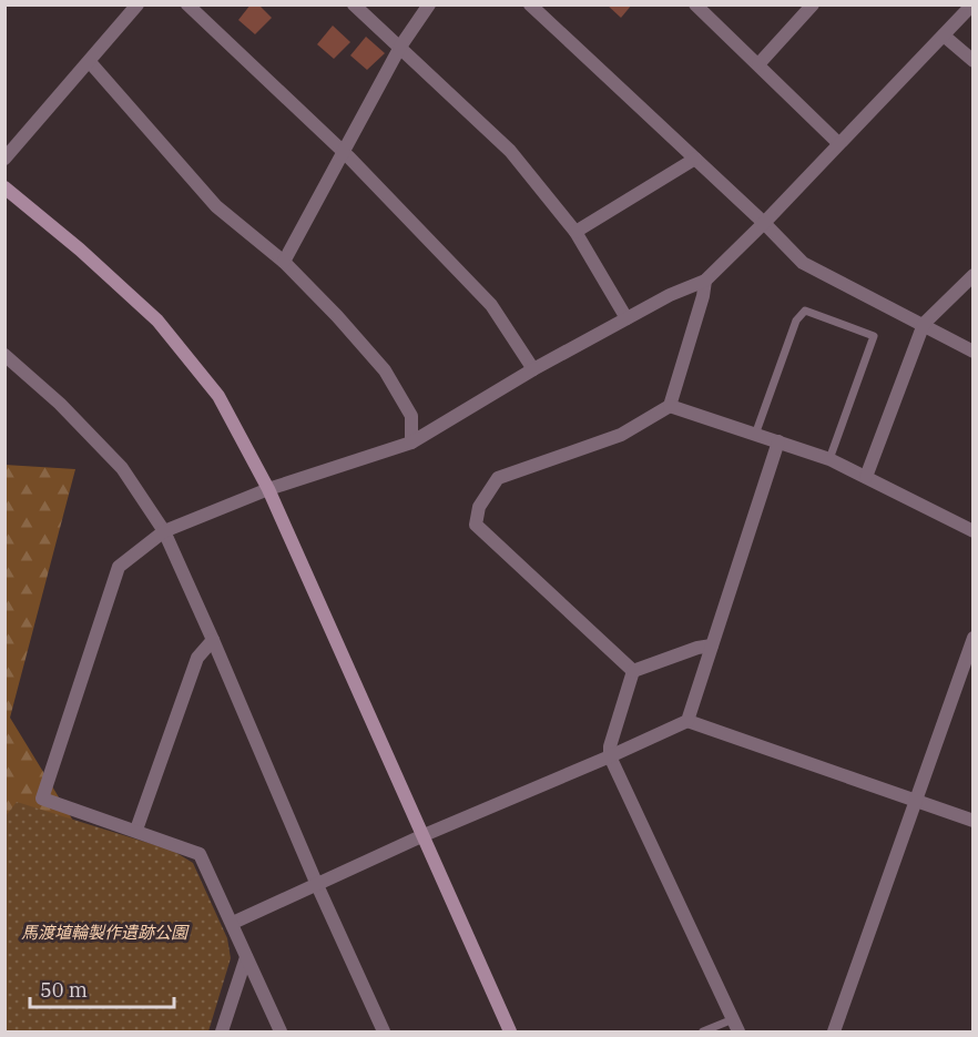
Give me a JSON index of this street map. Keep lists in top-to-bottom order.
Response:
{
  "parks": ["馬渡埴輪製作遺跡公園"],
  "scale_bar": "50 m"
}
